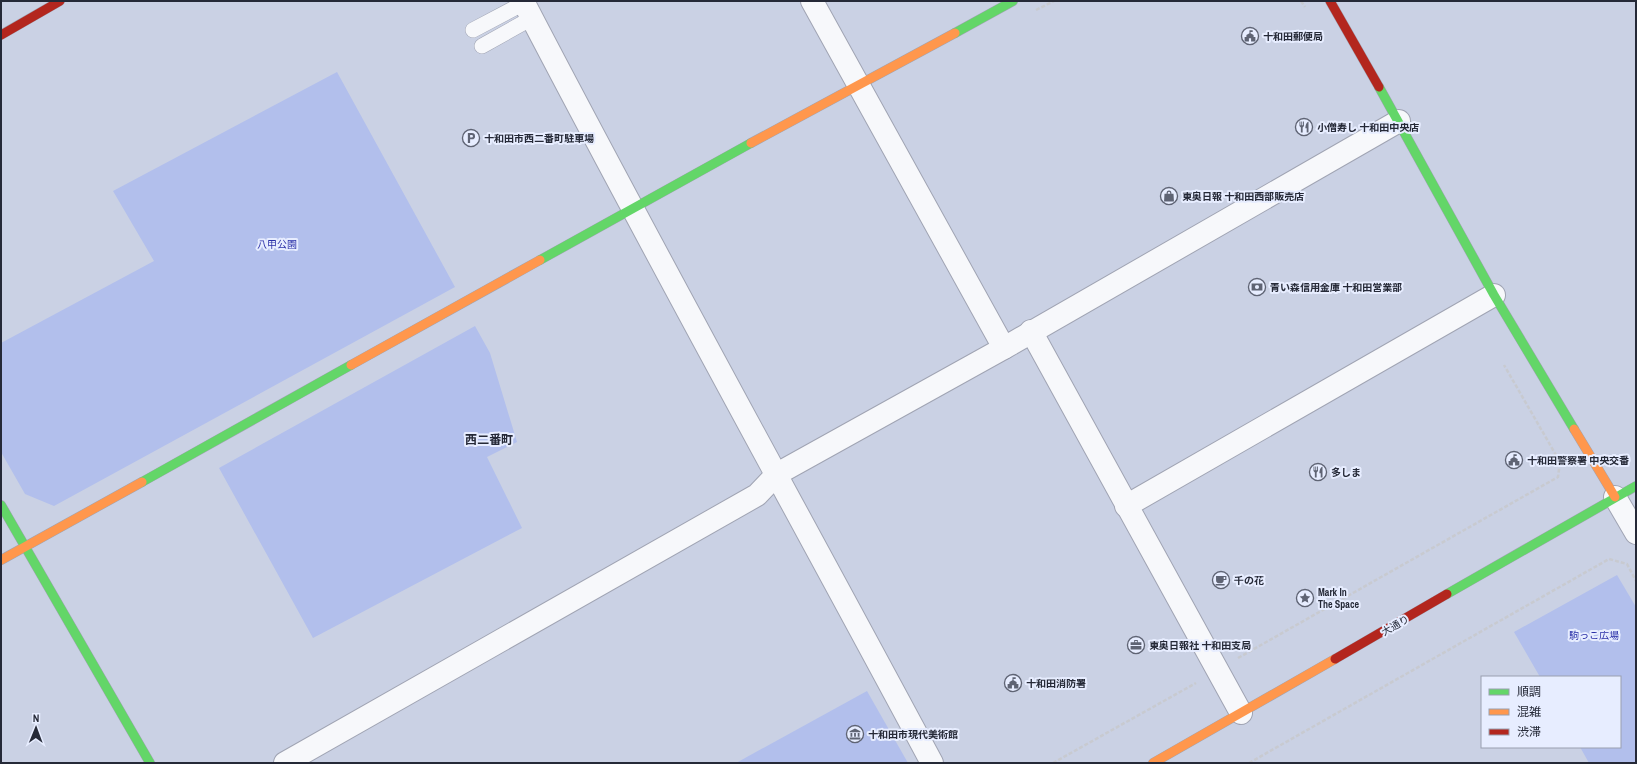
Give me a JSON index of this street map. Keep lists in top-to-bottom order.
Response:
{
  "streets": {
    "main road": ["大通り"]
  },
  "districts": ["西二番町"],
  "parks": ["八甲公園", "駒っこ広場"],
  "places": {
    "public building": ["十和田郵便局", "十和田警察署 中央交番", "十和田消防署"],
    "restaurant": ["小僧寿し 十和田中央店", "多しま"],
    "parking": ["十和田市西二番町駐車場"],
    "shop": ["東奥日報 十和田西部販売店"],
    "bank": ["青い森信用金庫 十和田営業部"],
    "cafe": ["千の花"],
    "place": ["Mark In The Space"],
    "office": ["東奥日報社 十和田支局"],
    "museum": ["十和田市現代美術館"]
  },
  "legend": ["順調", "混雑", "渋滞"],
  "north": "top"
}
